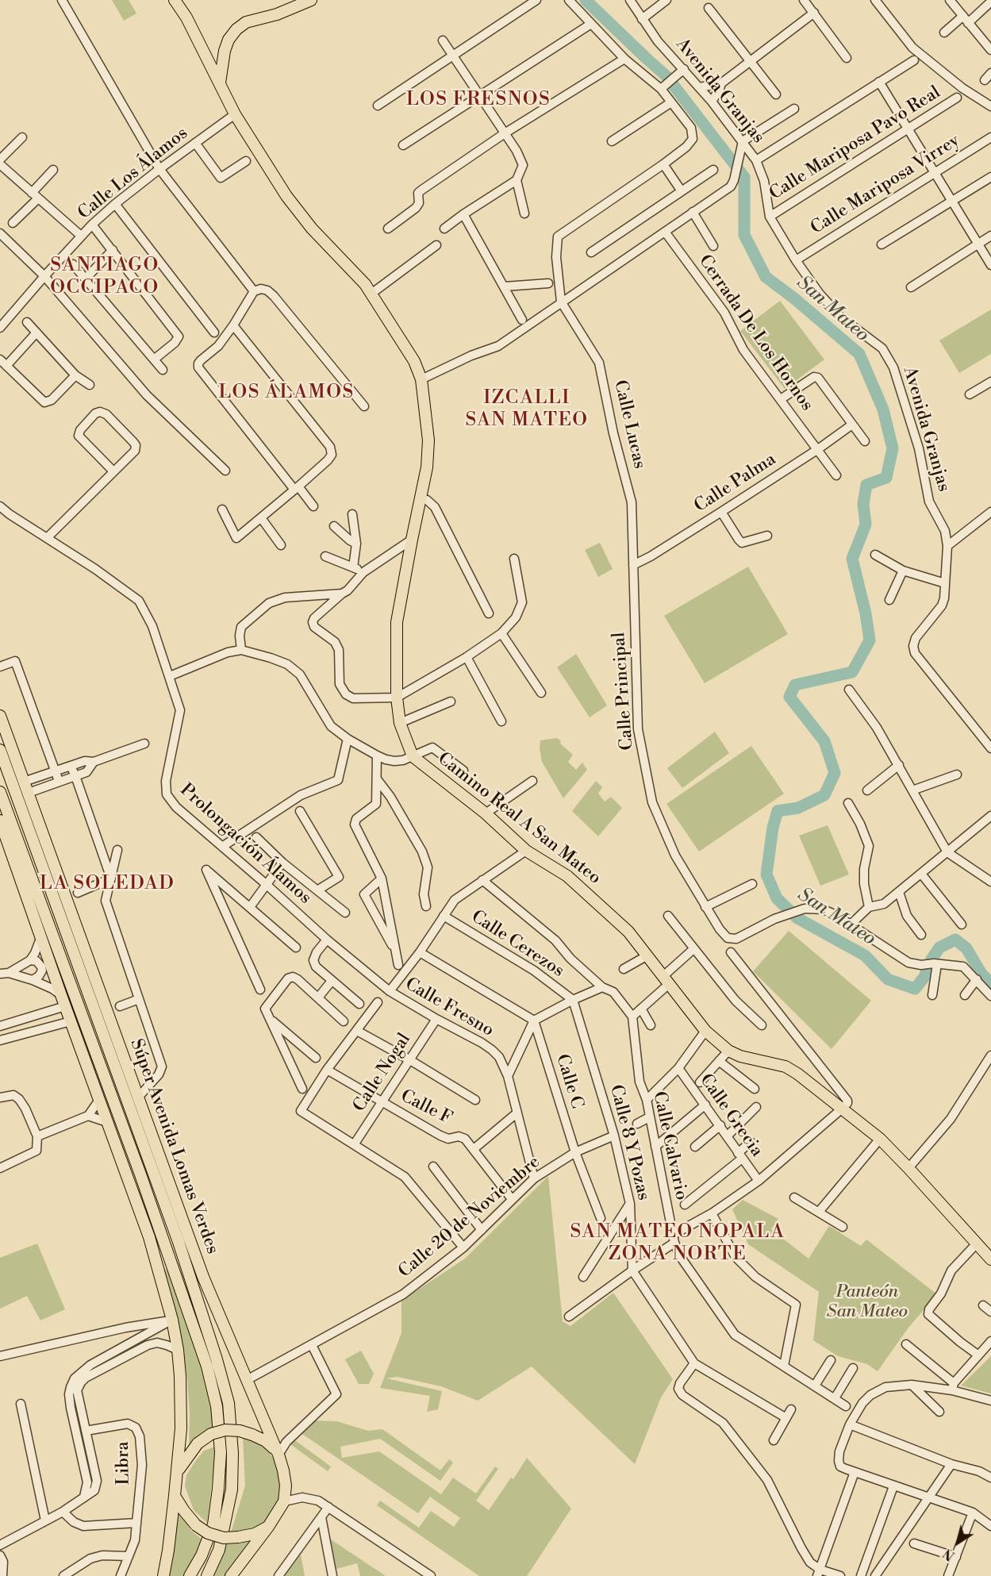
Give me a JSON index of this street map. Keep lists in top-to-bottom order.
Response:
{
  "streets": {
    "main road": ["Camino Real A San Mateo", "Súper Avenida Lomas Verdes"],
    "street": [
      "Avenida Granjas",
      "Calle Mariposa Pavo Real",
      "Calle Los Álamos",
      "Calle Mariposa Virrey",
      "Cerrada De Los Hornos",
      "Calle Lucas",
      "Calle Palma",
      "Calle Principal",
      "Prolongación Álamos",
      "Calle Cerezos",
      "Calle Fresno",
      "Calle Nogal",
      "Calle C",
      "Calle F",
      "Calle Grecia",
      "Calle 8 Y Pozas",
      "Calle Calvario",
      "Calle 20 de Noviembre",
      "Libra"
    ]
  },
  "crossings": [
    ["Avenida Granjas", "Calle Mariposa Pavo Real"],
    ["Avenida Granjas", "Calle Mariposa Virrey"],
    ["Calle Los Álamos", "Camino Real A San Mateo"],
    ["Cerrada De Los Hornos", "Calle Palma"],
    ["Calle Lucas", "Calle Palma"],
    ["Calle Lucas", "Calle Principal"],
    ["Calle Palma", "Calle Principal"],
    ["Prolongación Álamos", "Calle Fresno"],
    ["Calle Cerezos", "Calle 8 Y Pozas"],
    ["Calle Fresno", "Calle Nogal"],
    ["Calle Fresno", "Calle 20 de Noviembre"],
    ["Calle Nogal", "Calle F"],
    ["Calle C", "Calle 20 de Noviembre"],
    ["Calle F", "Calle 20 de Noviembre"],
    ["Calle 8 Y Pozas", "Calle 20 de Noviembre"],
    ["Súper Avenida Lomas Verdes", "Calle 20 de Noviembre"]
  ],
  "districts": [
    "LOS FRESNOS",
    "SANTIAGO OCCIPACO",
    "LOS ÁLAMOS",
    "IZCALLI SAN MATEO",
    "LA SOLEDAD",
    "SAN MATEO NOPALA ZONA NORTE"
  ],
  "water": ["San Mateo"],
  "parks": ["Panteón San Mateo"],
  "north": "bottom left"
}
